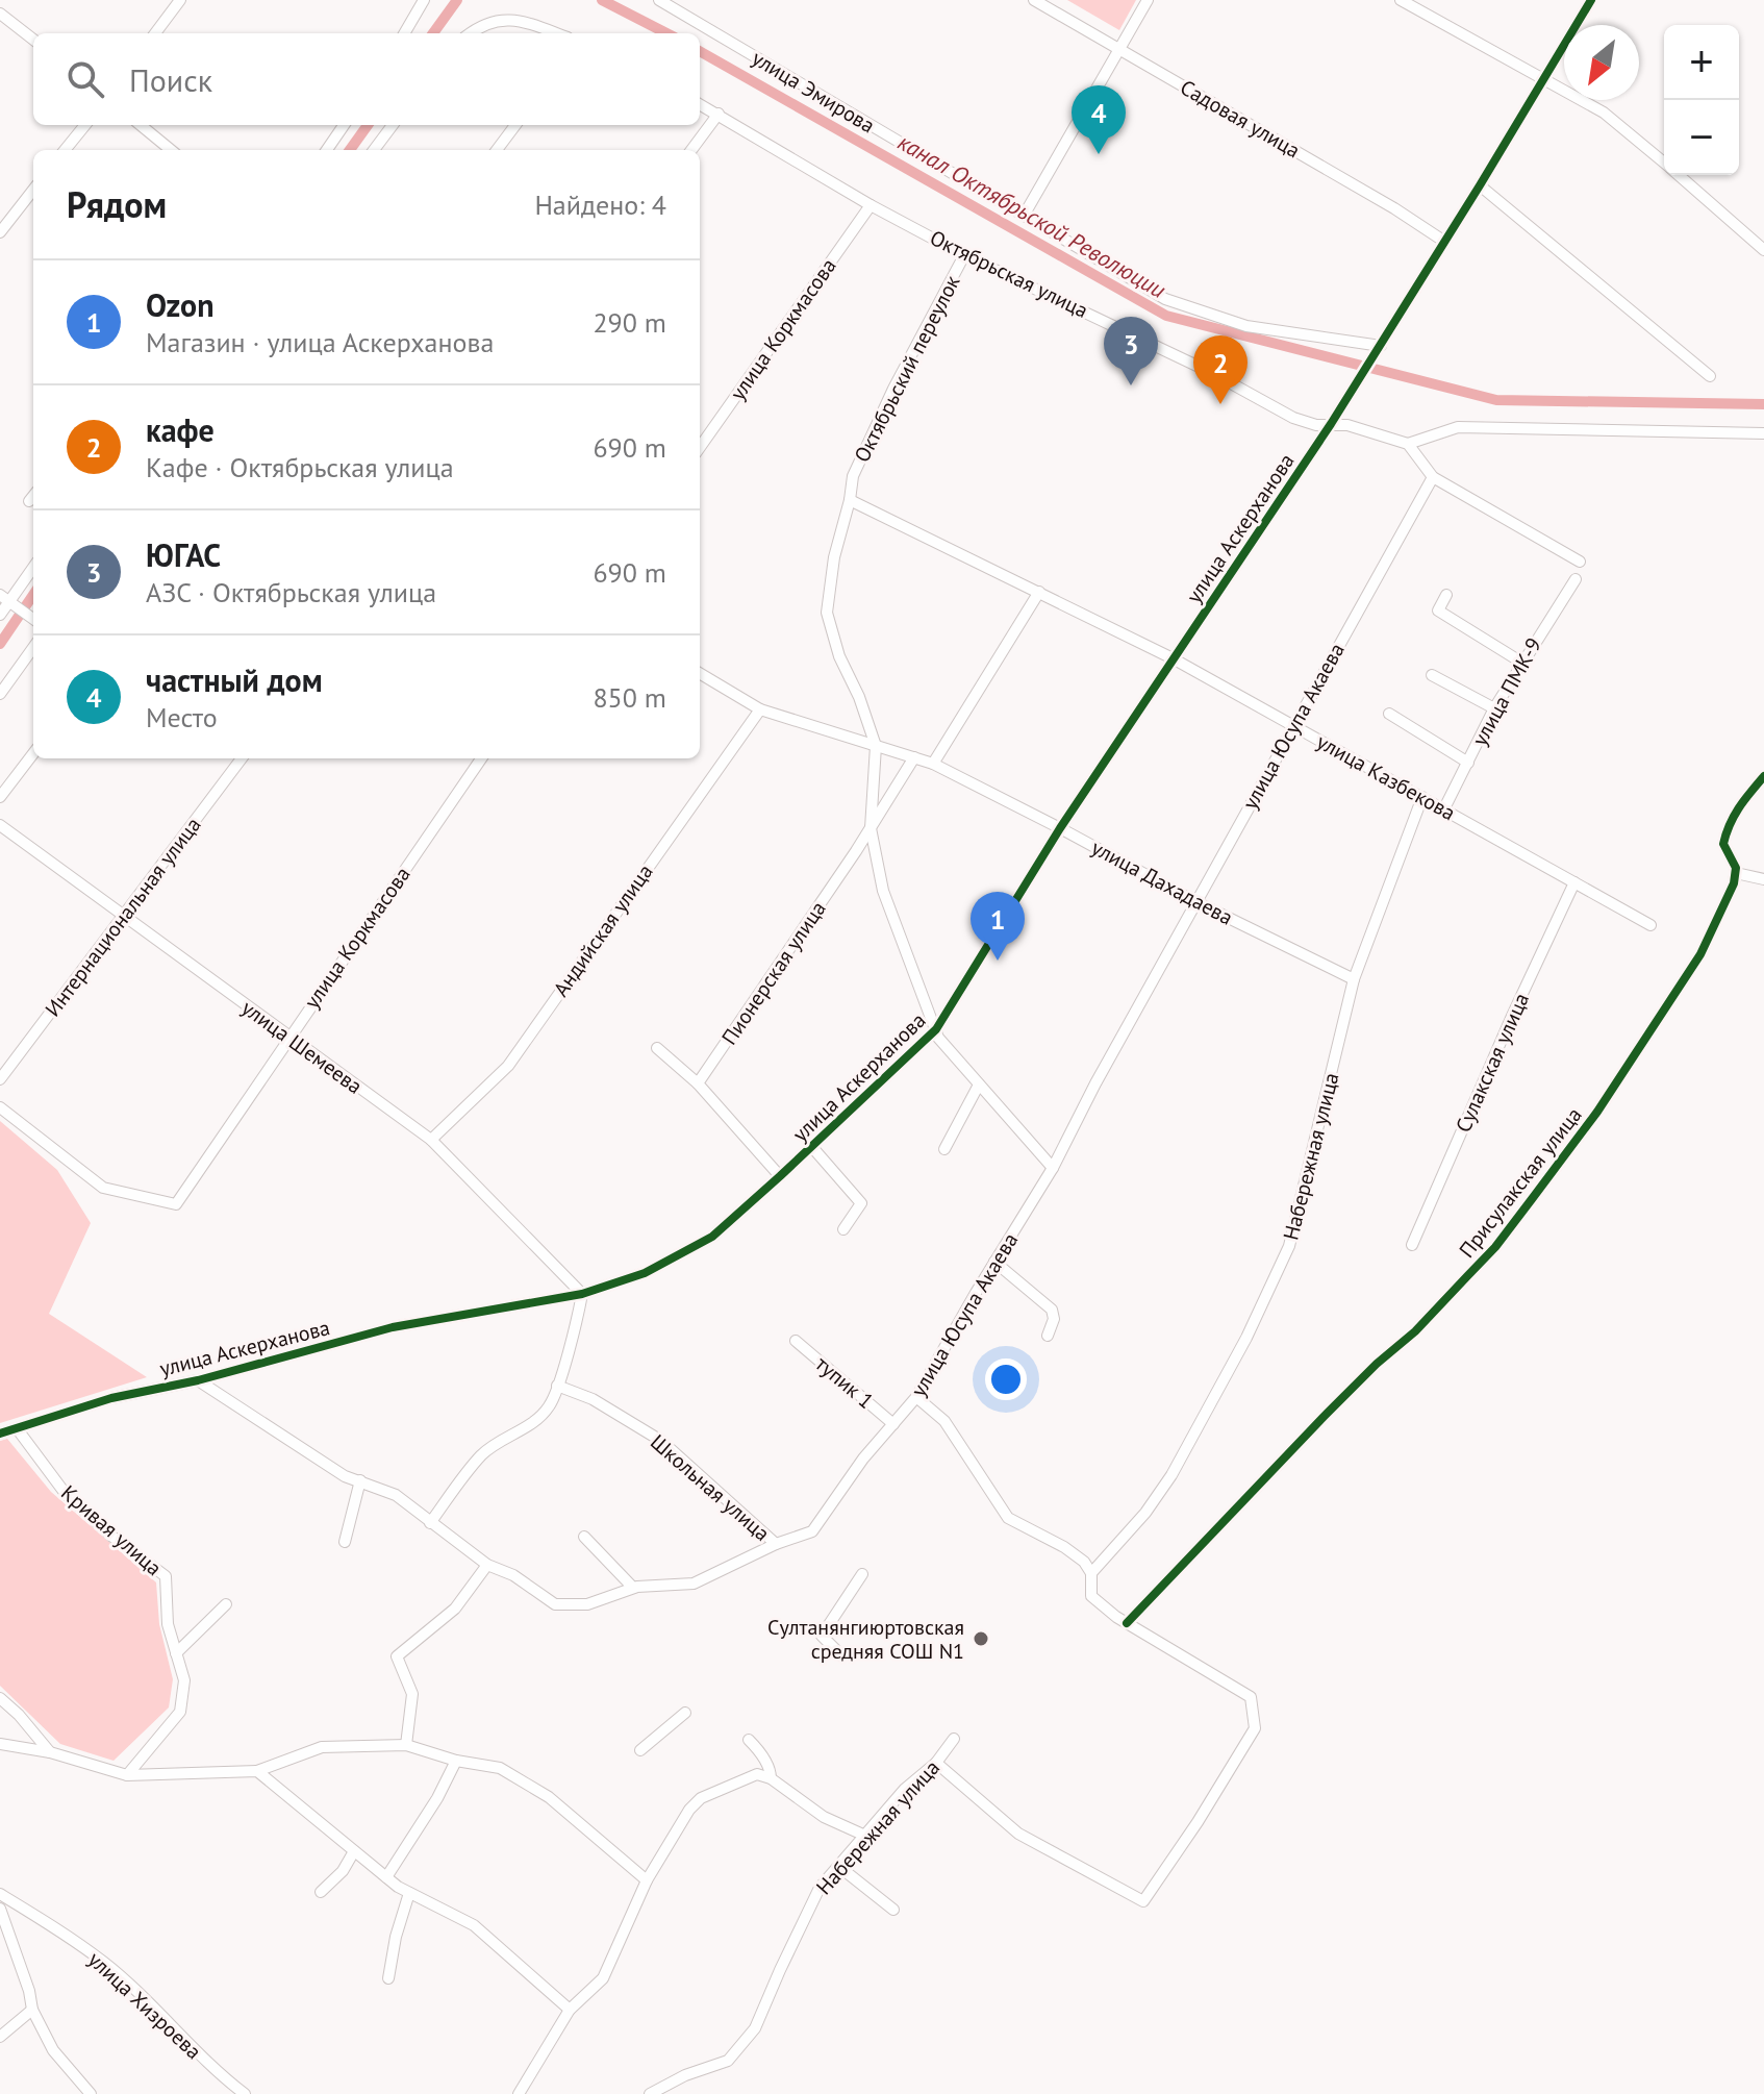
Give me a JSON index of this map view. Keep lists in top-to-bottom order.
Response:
{
  "streets": {
    "street": [
      "улица Эмирова",
      "Садовая улица",
      "Октябрьская улица",
      "улица Коркмасова",
      "Октябрьский переулок",
      "улица Аскерханова",
      "улица ПМК-9",
      "улица Юсупа Акаева",
      "улица Казбекова",
      "улица Дахадаева",
      "Интернациональная улица",
      "Андийская улица",
      "Пионерская улица",
      "улица Шемеева",
      "Сулакская улица",
      "Набережная улица",
      "Присулакская улица",
      "тупик 1",
      "Школьная улица",
      "Кривая улица",
      "улица Хизроева"
    ]
  },
  "crossings": [
    ["улица Эмирова", "улица Аскерханова"],
    ["Садовая улица", "улица Аскерханова"],
    ["Октябрьская улица", "улица Коркмасова"],
    ["Октябрьская улица", "Октябрьский переулок"],
    ["Октябрьская улица", "улица Аскерханова"],
    ["улица Коркмасова", "улица Шемеева"],
    ["Октябрьский переулок", "улица Аскерханова"],
    ["Октябрьский переулок", "улица Юсупа Акаева"],
    ["Октябрьский переулок", "улица Казбекова"],
    ["Октябрьский переулок", "улица Дахадаева"],
    ["Октябрьский переулок", "Пионерская улица"],
    ["улица Аскерханова", "улица Юсупа Акаева"],
    ["улица Аскерханова", "улица Казбекова"],
    ["улица Аскерханова", "улица Дахадаева"],
    ["улица Аскерханова", "улица Шемеева"],
    ["улица Аскерханова", "Кривая улица"],
    ["улица ПМК-9", "улица Казбекова"],
    ["улица Юсупа Акаева", "улица Казбекова"],
    ["улица Юсупа Акаева", "улица Дахадаева"],
    ["улица Юсупа Акаева", "тупик 1"],
    ["улица Юсупа Акаева", "Школьная улица"],
    ["улица Казбекова", "Сулакская улица"],
    ["улица Казбекова", "Набережная улица"],
    ["улица Дахадаева", "Андийская улица"],
    ["улица Дахадаева", "Пионерская улица"],
    ["улица Дахадаева", "Набережная улица"],
    ["Интернациональная улица", "улица Шемеева"],
    ["Андийская улица", "улица Шемеева"]
  ],
  "water": ["канал Октябрьской Революции"],
  "places": ["Султанянгиюртовская средняя СОШ N1"],
  "north": "bottom left",
  "page": {
    "map_buttons": ["+", "−"],
    "search": "Поиск",
    "pins": [
      "4",
      "3",
      "2",
      "1"
    ],
    "heading": ["Рядом", "Найдено: 4"],
    "list": [
      {
        "mark": "1",
        "name": "Ozon",
        "note": "Магазин · улица Аскерханова",
        "value": "290 m"
      },
      {
        "mark": "2",
        "name": "кафе",
        "note": "Кафе · Октябрьская улица",
        "value": "690 m"
      },
      {
        "mark": "3",
        "name": "ЮГАС",
        "note": "АЗС · Октябрьская улица",
        "value": "690 m"
      },
      {
        "mark": "4",
        "name": "частный дом",
        "note": "Место",
        "value": "850 m"
      }
    ]
  }
}
